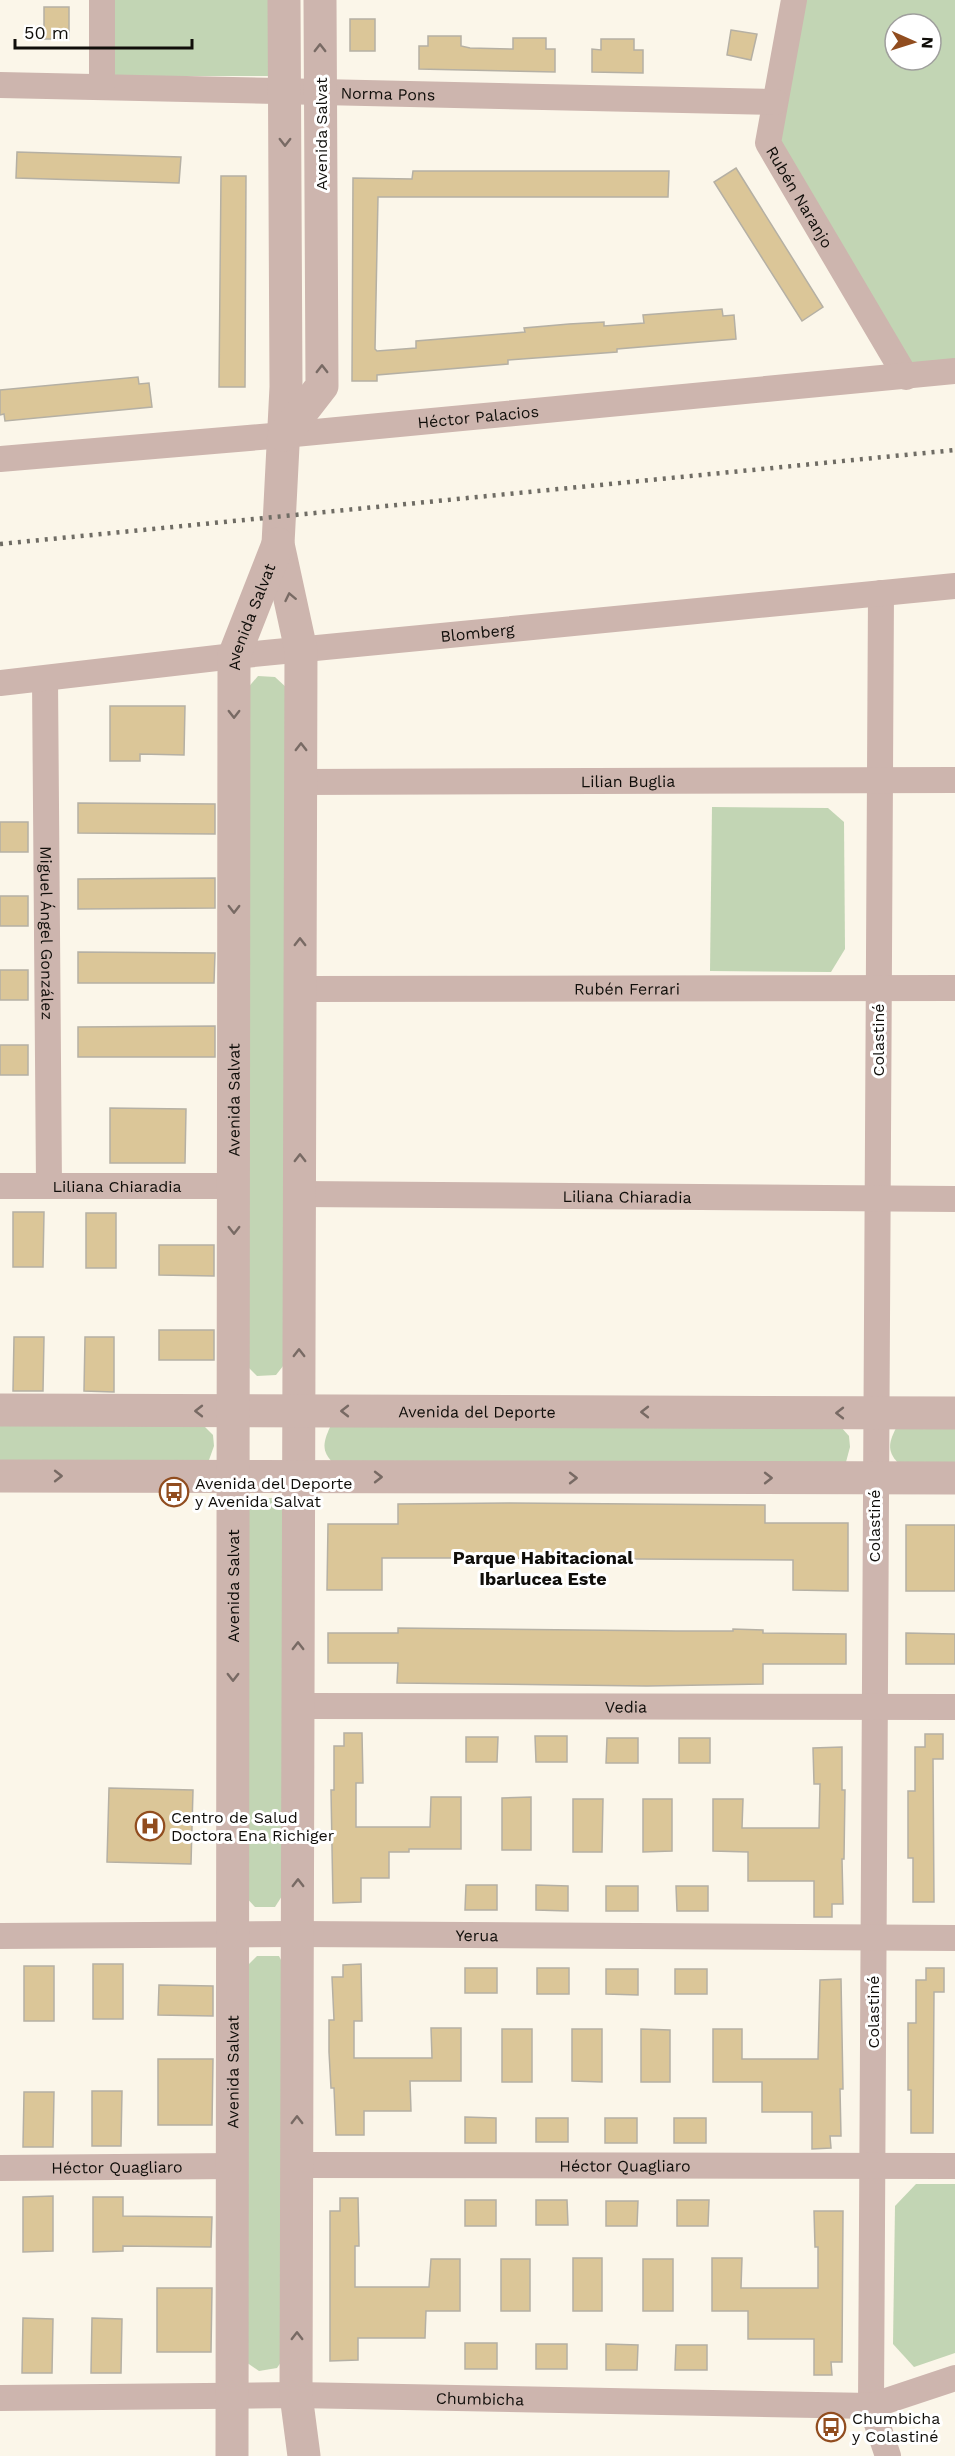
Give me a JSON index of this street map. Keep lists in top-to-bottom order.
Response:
{
  "streets": {
    "street": [
      "Norma Pons",
      "Avenida Salvat",
      "Rubén Naranjo",
      "Héctor Palacios",
      "Blomberg",
      "Lilian Buglia",
      "Miguel Ángel González",
      "Rubén Ferrari",
      "Colastiné",
      "Liliana Chiaradia",
      "Avenida del Deporte",
      "Vedia",
      "Yerua",
      "Héctor Quagliaro",
      "Chumbicha"
    ]
  },
  "crossings": [
    ["Norma Pons", "Avenida Salvat"],
    ["Norma Pons", "Rubén Naranjo"],
    ["Avenida Salvat", "Héctor Palacios"],
    ["Avenida Salvat", "Blomberg"],
    ["Avenida Salvat", "Lilian Buglia"],
    ["Avenida Salvat", "Rubén Ferrari"],
    ["Avenida Salvat", "Liliana Chiaradia"],
    ["Avenida Salvat", "Avenida del Deporte"],
    ["Avenida Salvat", "Vedia"],
    ["Avenida Salvat", "Yerua"],
    ["Avenida Salvat", "Héctor Quagliaro"],
    ["Avenida Salvat", "Chumbicha"],
    ["Rubén Naranjo", "Héctor Palacios"],
    ["Blomberg", "Miguel Ángel González"],
    ["Blomberg", "Colastiné"],
    ["Lilian Buglia", "Colastiné"],
    ["Miguel Ángel González", "Liliana Chiaradia"],
    ["Rubén Ferrari", "Colastiné"],
    ["Colastiné", "Liliana Chiaradia"],
    ["Colastiné", "Avenida del Deporte"],
    ["Colastiné", "Vedia"],
    ["Colastiné", "Yerua"],
    ["Colastiné", "Héctor Quagliaro"],
    ["Colastiné", "Chumbicha"]
  ],
  "districts": ["Parque Habitacional Ibarlucea Este"],
  "places": {
    "bus stop": ["Avenida del Deporte y Avenida Salvat", "Chumbicha y Colastiné"],
    "hospital": ["Centro de Salud Doctora Ena Richiger"]
  },
  "scale_bar": "50 m",
  "north": "right"
}
